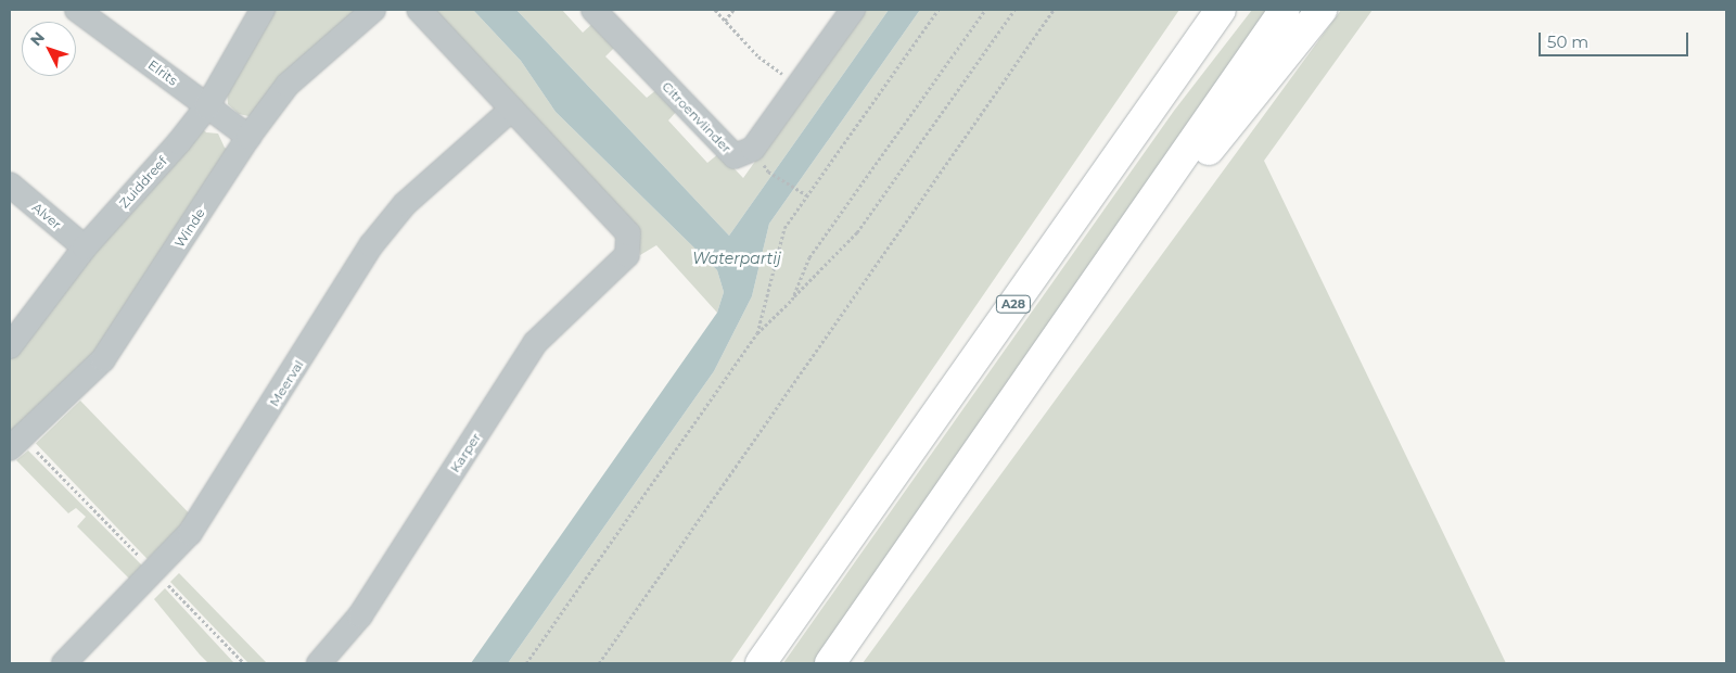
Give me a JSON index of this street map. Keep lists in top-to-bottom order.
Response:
{
  "streets": {
    "highway": ["A28"],
    "street": [
      "Elrits",
      "Citroenvlinder",
      "Zuiddreef",
      "Alver",
      "Winde",
      "Meerval",
      "Karper"
    ]
  },
  "crossings": [
    ["Elrits", "Zuiddreef"],
    ["Elrits", "Winde"],
    ["Zuiddreef", "Alver"],
    ["Meerval", "Karper"]
  ],
  "water": ["Waterpartij"],
  "scale_bar": "50 m",
  "north": "top left"
}
